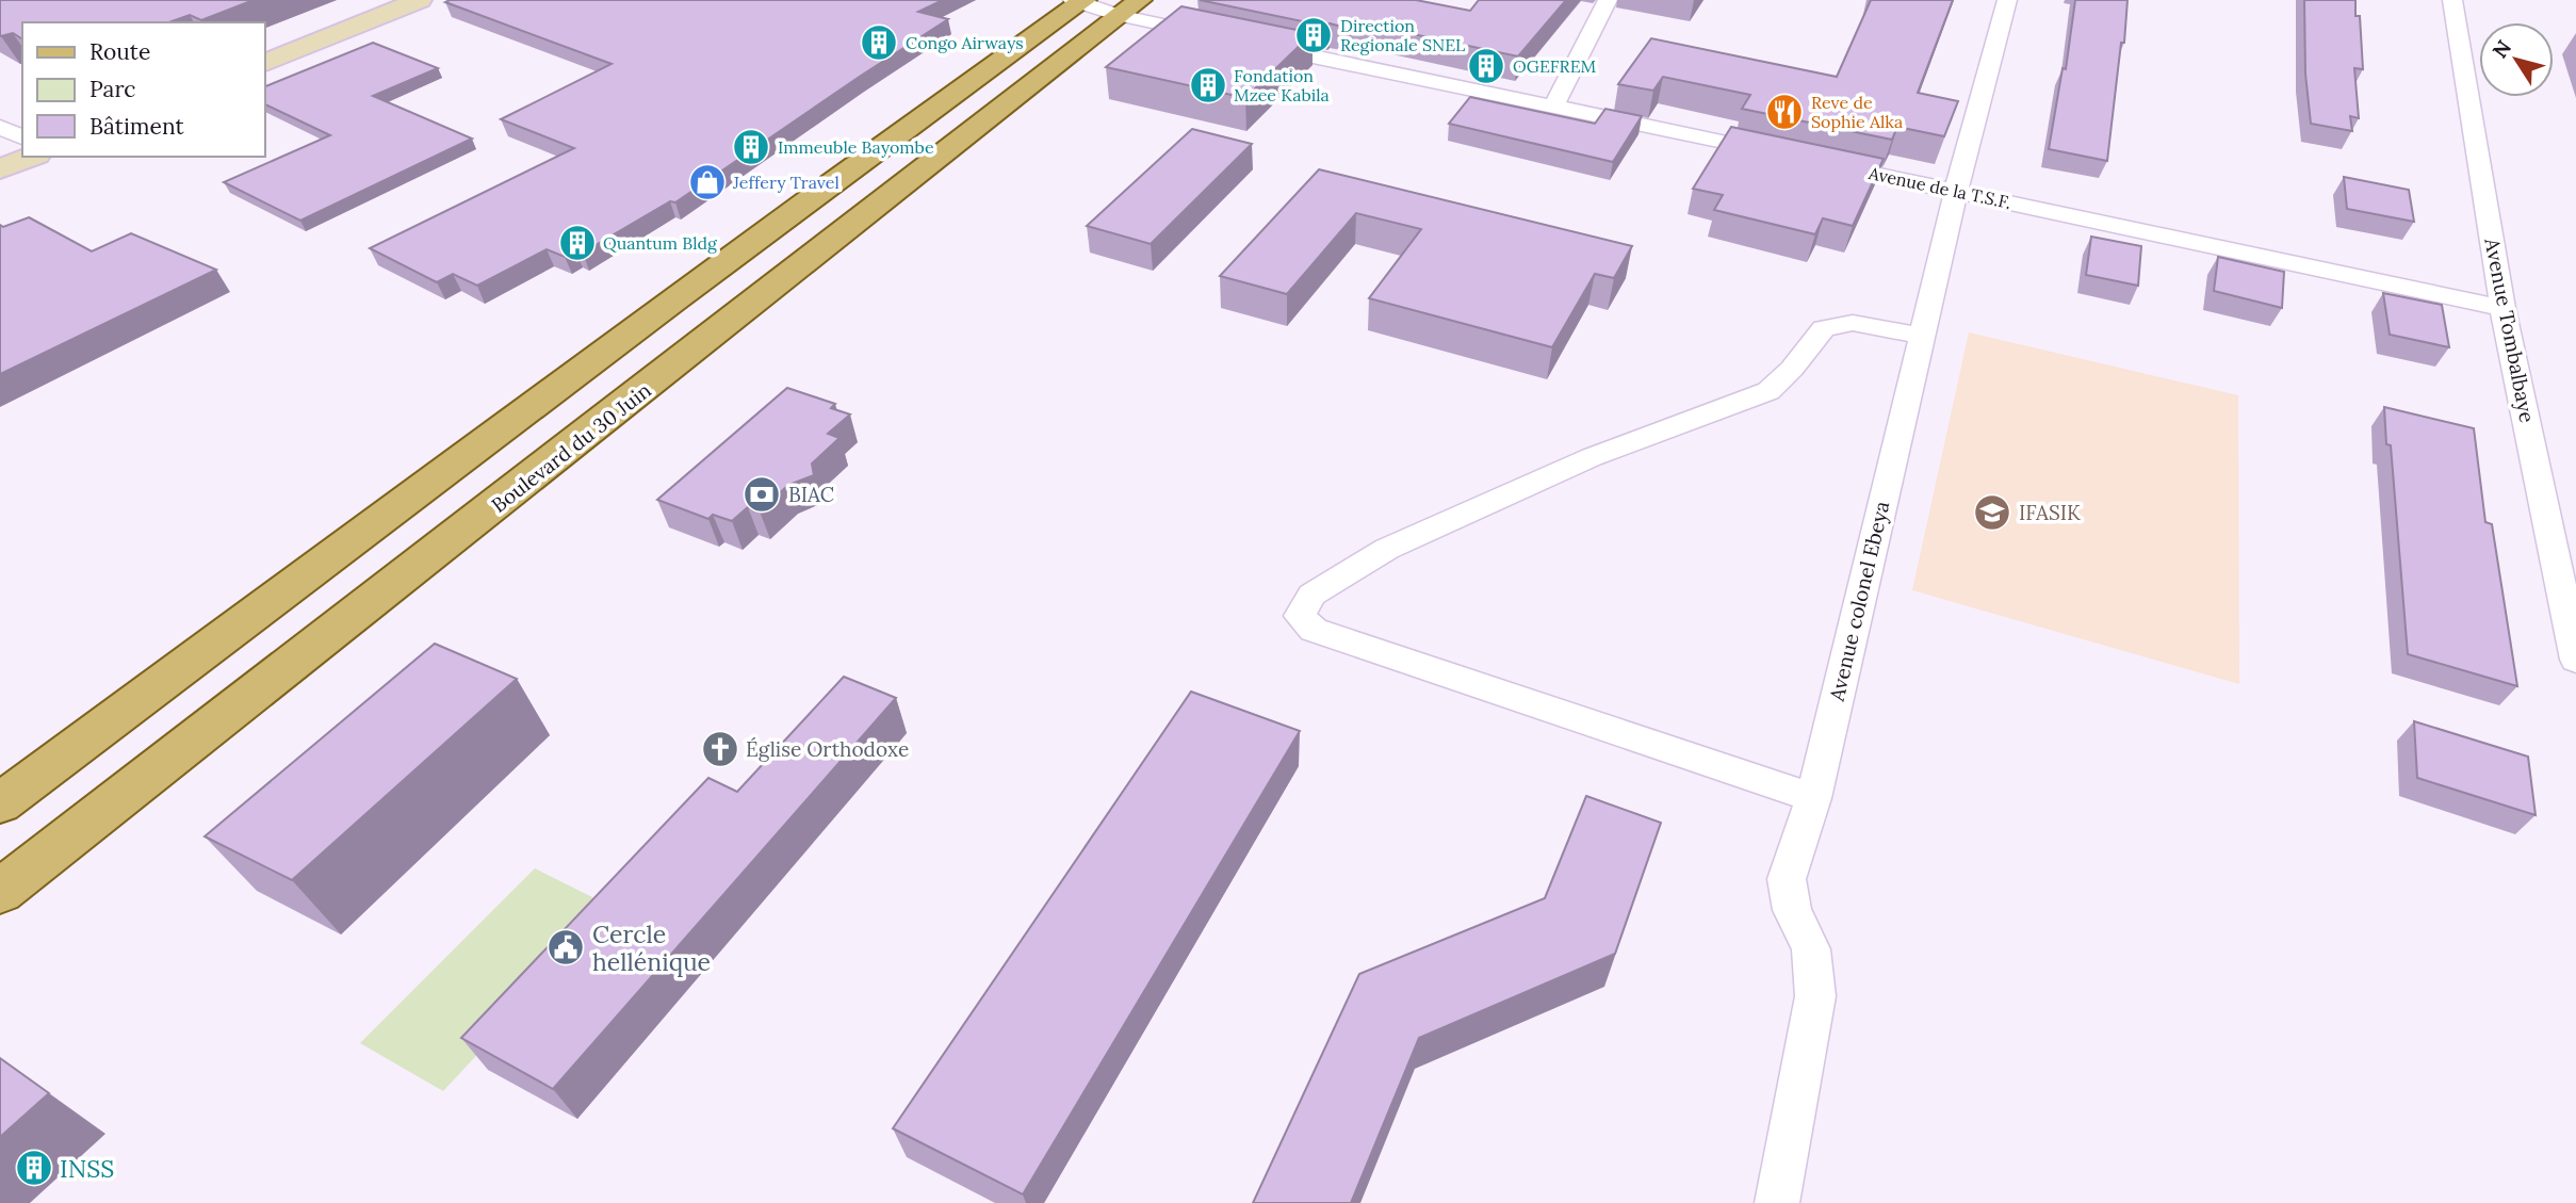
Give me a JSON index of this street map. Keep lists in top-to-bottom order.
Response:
{
  "streets": {
    "main road": ["Boulevard du 30 Juin"],
    "street": ["Avenue de la T.S.F.", "Avenue Tombalbaye", "Avenue colonel Ebeya"]
  },
  "crossings": [
    ["Avenue de la T.S.F.", "Avenue Tombalbaye"],
    ["Avenue de la T.S.F.", "Avenue colonel Ebeya"]
  ],
  "places": {
    "building": [
      "Direction Regionale SNEL",
      "Congo Airways",
      "OGEFREM",
      "Fondation Mzee Kabila",
      "Immeuble Bayombe",
      "Quantum Bldg",
      "INSS"
    ],
    "restaurant": ["Reve de Sophie Alka"],
    "shop": ["Jeffery Travel"],
    "bank": ["BIAC"],
    "school or university": ["IFASIK"],
    "church": ["Église Orthodoxe"],
    "public building": ["Cercle hellénique"]
  },
  "legend": ["Route", "Parc", "Bâtiment"],
  "north": "top left"
}
